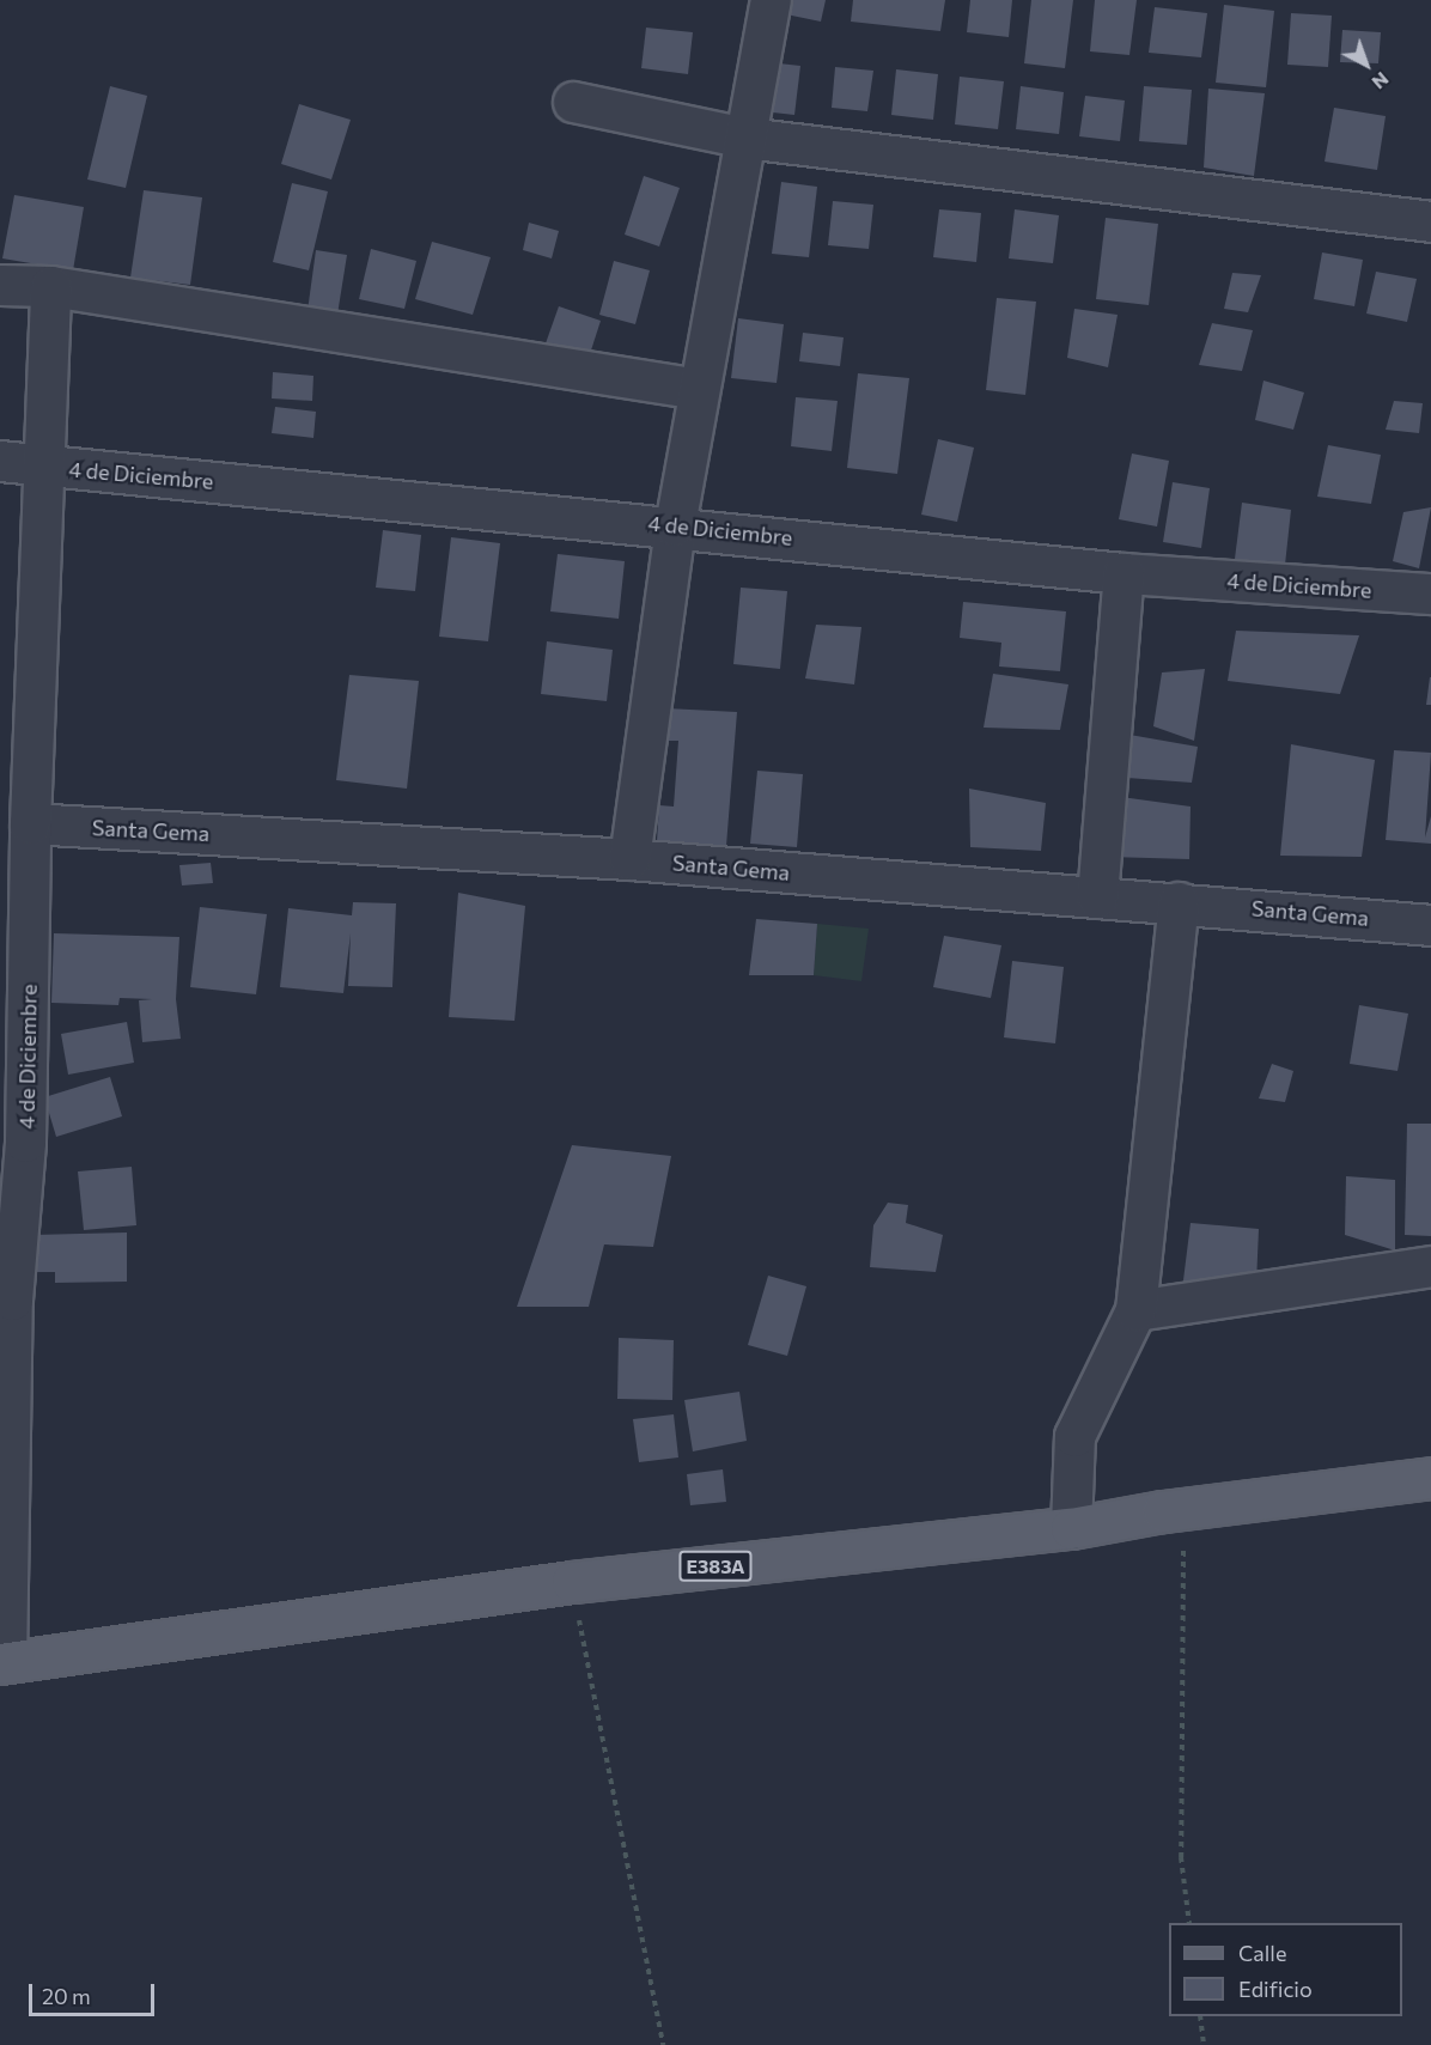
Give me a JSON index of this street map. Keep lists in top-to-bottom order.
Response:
{
  "streets": {
    "main road": ["E383A"],
    "street": ["4 de Diciembre", "Santa Gema"]
  },
  "crossings": [
    ["4 de Diciembre", "Santa Gema"],
    ["4 de Diciembre", "E383A"]
  ],
  "legend": ["Calle", "Edificio"],
  "scale_bar": "20 m",
  "north": "bottom right"
}
